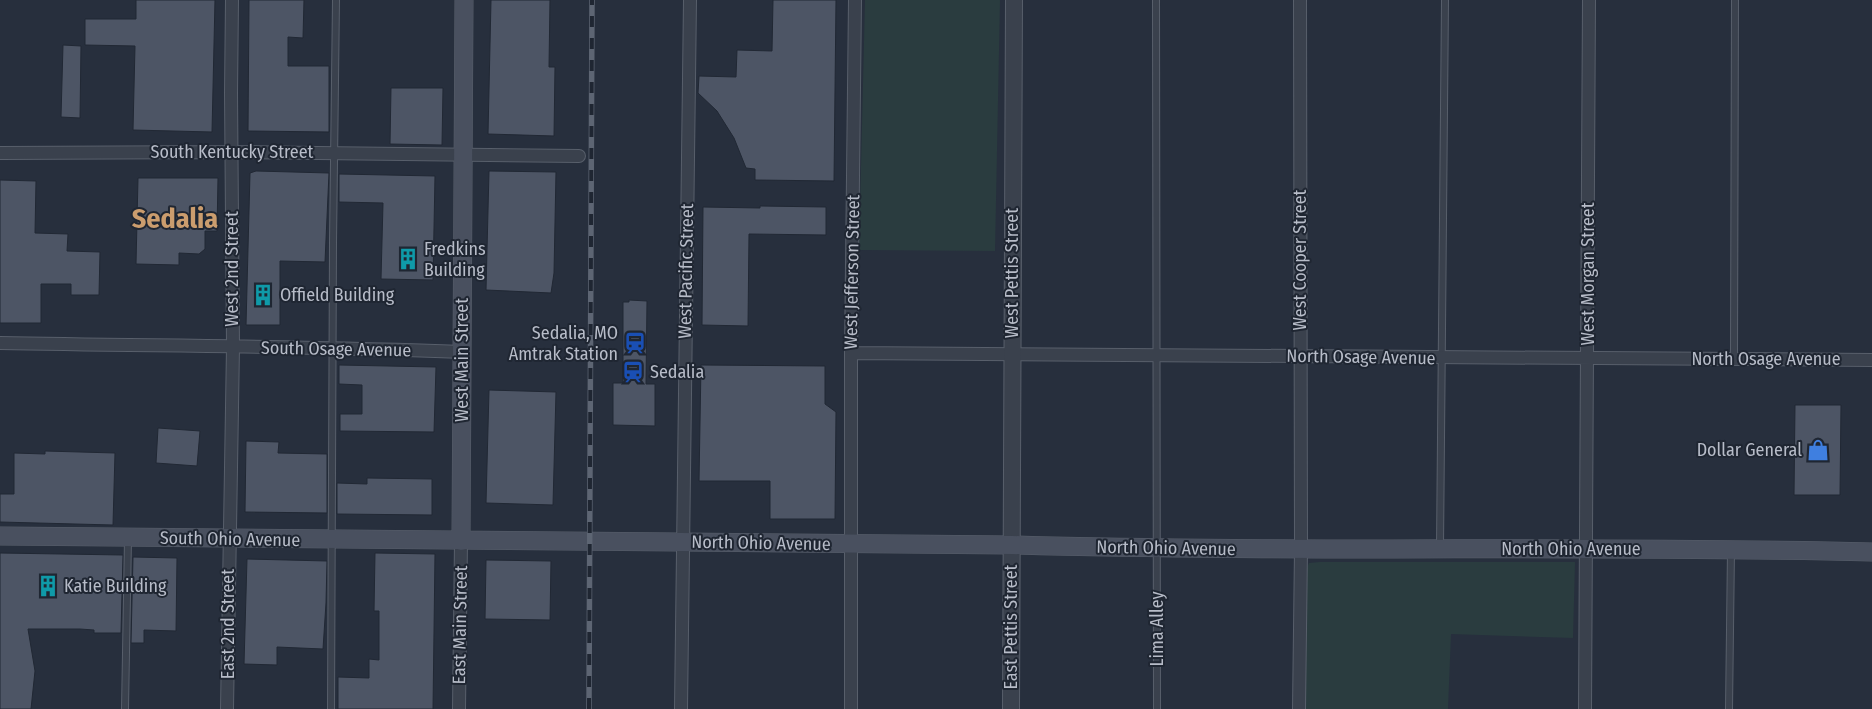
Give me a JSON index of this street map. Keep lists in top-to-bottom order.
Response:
{
  "streets": {
    "main road": ["West Main Street", "South Ohio Avenue", "North Ohio Avenue"],
    "street": [
      "South Kentucky Street",
      "West Cooper Street",
      "West 2nd Street",
      "West Pacific Street",
      "West Jefferson Street",
      "West Pettis Street",
      "West Morgan Street",
      "South Osage Avenue",
      "North Osage Avenue",
      "East 2nd Street",
      "East Main Street",
      "East Pettis Street"
    ],
    "lane": ["Lima Alley"]
  },
  "crossings": [
    ["South Kentucky Street", "West 2nd Street"],
    ["South Kentucky Street", "West Main Street"],
    ["West Cooper Street", "North Osage Avenue"],
    ["West Cooper Street", "North Ohio Avenue"],
    ["West 2nd Street", "South Osage Avenue"],
    ["West 2nd Street", "South Ohio Avenue"],
    ["West 2nd Street", "East 2nd Street"],
    ["West Pacific Street", "North Ohio Avenue"],
    ["West Jefferson Street", "North Osage Avenue"],
    ["West Jefferson Street", "North Ohio Avenue"],
    ["West Pettis Street", "North Osage Avenue"],
    ["West Pettis Street", "North Ohio Avenue"],
    ["West Pettis Street", "East Pettis Street"],
    ["West Morgan Street", "North Osage Avenue"],
    ["West Morgan Street", "North Ohio Avenue"],
    ["South Osage Avenue", "West Main Street"],
    ["North Osage Avenue", "Lima Alley"],
    ["West Main Street", "South Ohio Avenue"],
    ["West Main Street", "North Ohio Avenue"],
    ["West Main Street", "East Main Street"],
    ["South Ohio Avenue", "North Ohio Avenue"],
    ["South Ohio Avenue", "East 2nd Street"],
    ["South Ohio Avenue", "East Main Street"],
    ["North Ohio Avenue", "East Main Street"],
    ["North Ohio Avenue", "East Pettis Street"],
    ["North Ohio Avenue", "Lima Alley"]
  ],
  "districts": ["Sedalia"],
  "places": {
    "building": ["Fredkins Building", "Offield Building", "Katie Building"],
    "station": ["Sedalia, MO Amtrak Station", "Sedalia"],
    "shop": ["Dollar General"]
  }
}
